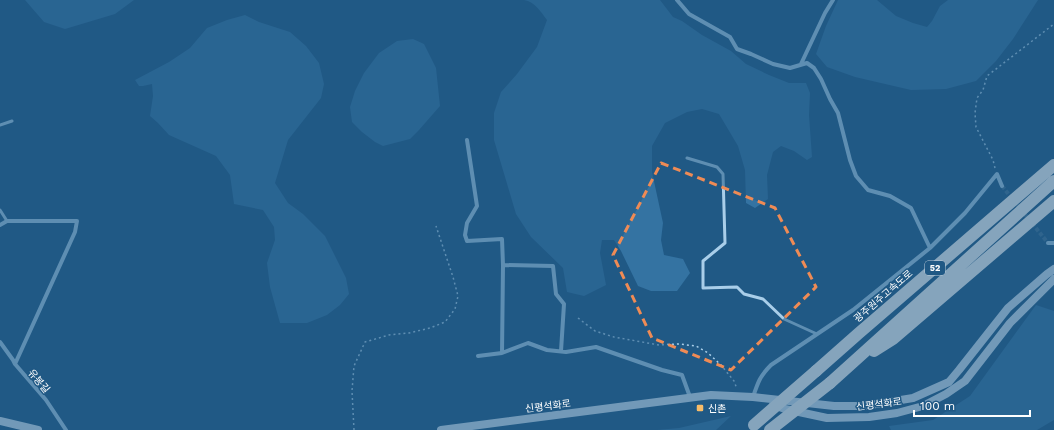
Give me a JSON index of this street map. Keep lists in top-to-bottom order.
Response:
{
  "streets": {
    "highway": ["52", "광주원주고속도로"],
    "main road": ["신평석화로"],
    "street": ["유봉길"]
  },
  "places": {
    "transit": ["신촌"]
  },
  "scale_bar": "100 m"
}
